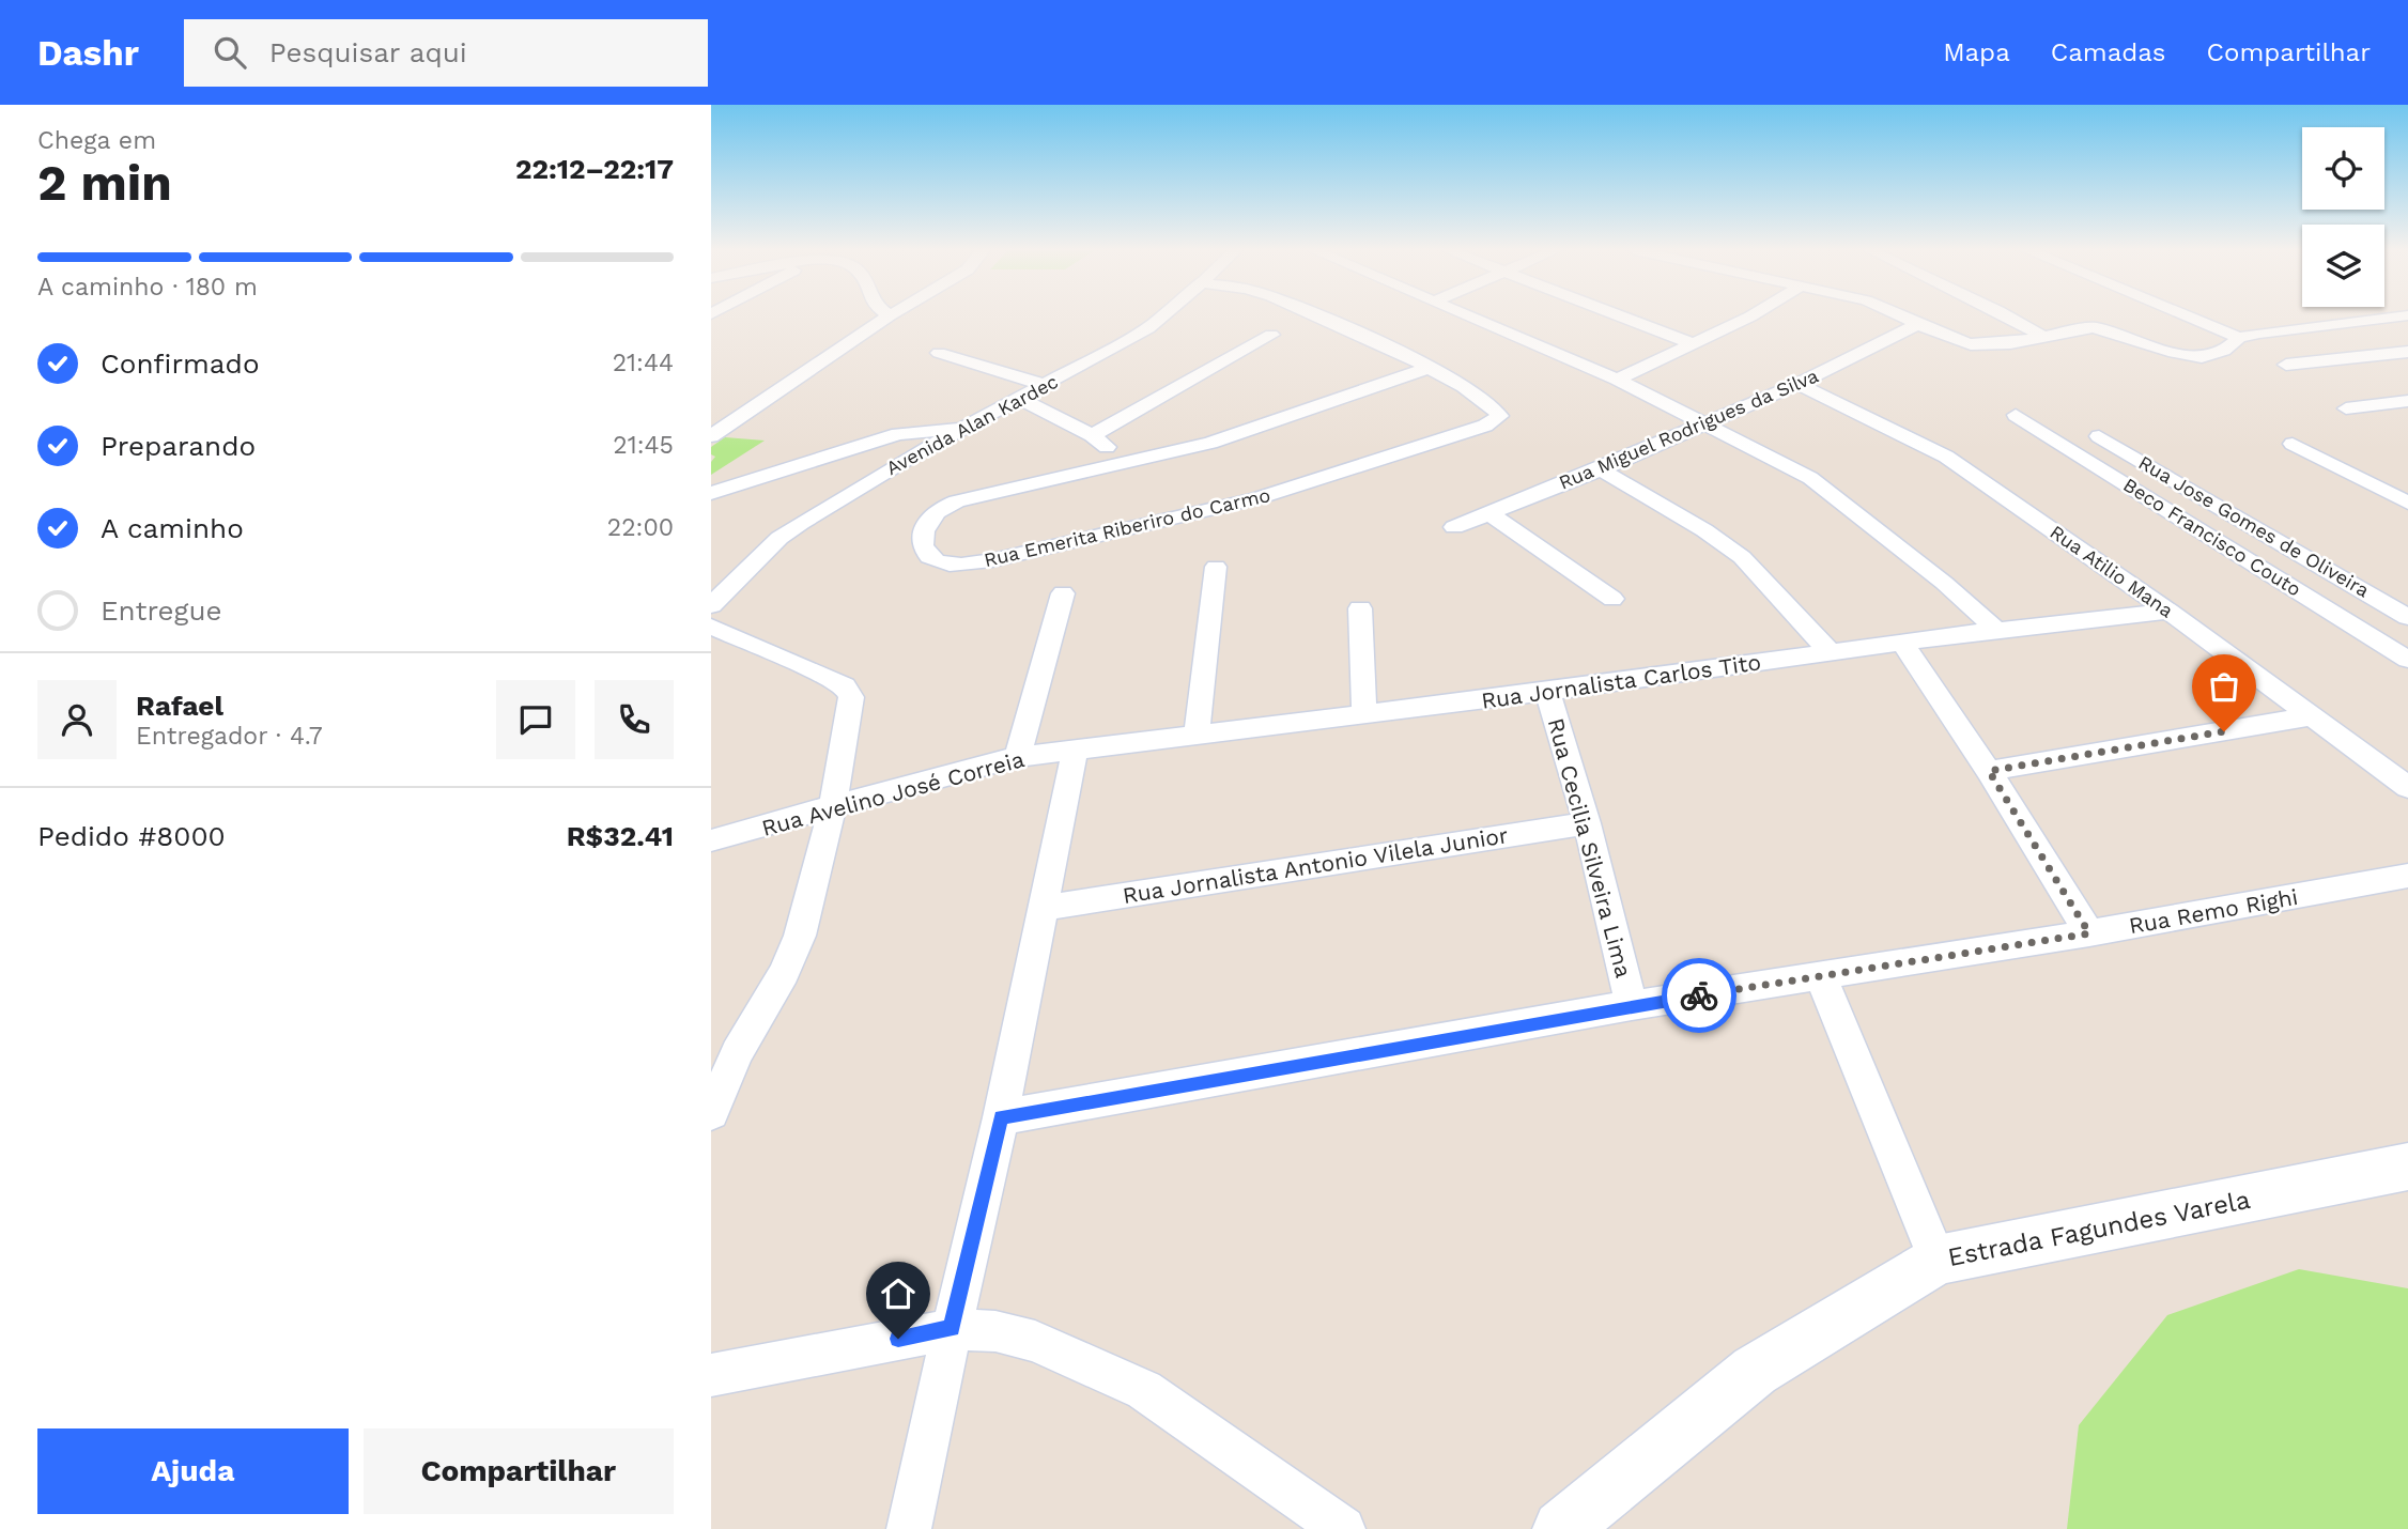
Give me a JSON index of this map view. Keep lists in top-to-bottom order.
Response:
{
  "streets": {
    "street": [
      "Avenida Alan Kardec",
      "Rua Miguel Rodrigues da Silva",
      "Rua Jose Gomes de Oliveira",
      "Rua Emerita Riberiro do Carmo",
      "Beco Francisco Couto",
      "Rua Atilio Mana",
      "Rua Jornalista Carlos Tito",
      "Rua Avelino José Correia",
      "Rua Cecilia Silveira Lima",
      "Rua Jornalista Antonio Vilela Junior",
      "Rua Remo Righi",
      "Estrada Fagundes Varela"
    ]
  },
  "crossings": [
    ["Rua Miguel Rodrigues da Silva", "Rua Atilio Mana"],
    ["Rua Atilio Mana", "Rua Jornalista Carlos Tito"],
    ["Rua Jornalista Carlos Tito", "Rua Avelino José Correia"],
    ["Rua Jornalista Carlos Tito", "Rua Cecilia Silveira Lima"],
    ["Rua Cecilia Silveira Lima", "Rua Jornalista Antonio Vilela Junior"],
    ["Rua Cecilia Silveira Lima", "Rua Remo Righi"]
  ],
  "page": {
    "header": "Dashr",
    "search": "Pesquisar aqui",
    "nav": ["Mapa", "Camadas", "Compartilhar"],
    "heading": ["2 min", "Chega em", "22:12–22:17"],
    "panel": [
      "Rafael",
      "Entregador · 4.7",
      "Pedido #8000",
      "R$32.41"
    ],
    "bar": "A caminho · 180 m",
    "list": [
      ["Confirmado", "21:44"],
      ["Preparando", "21:45"],
      ["A caminho", "22:00"],
      "Entregue"
    ],
    "buttons": ["Ajuda", "Compartilhar"]
  }
}
